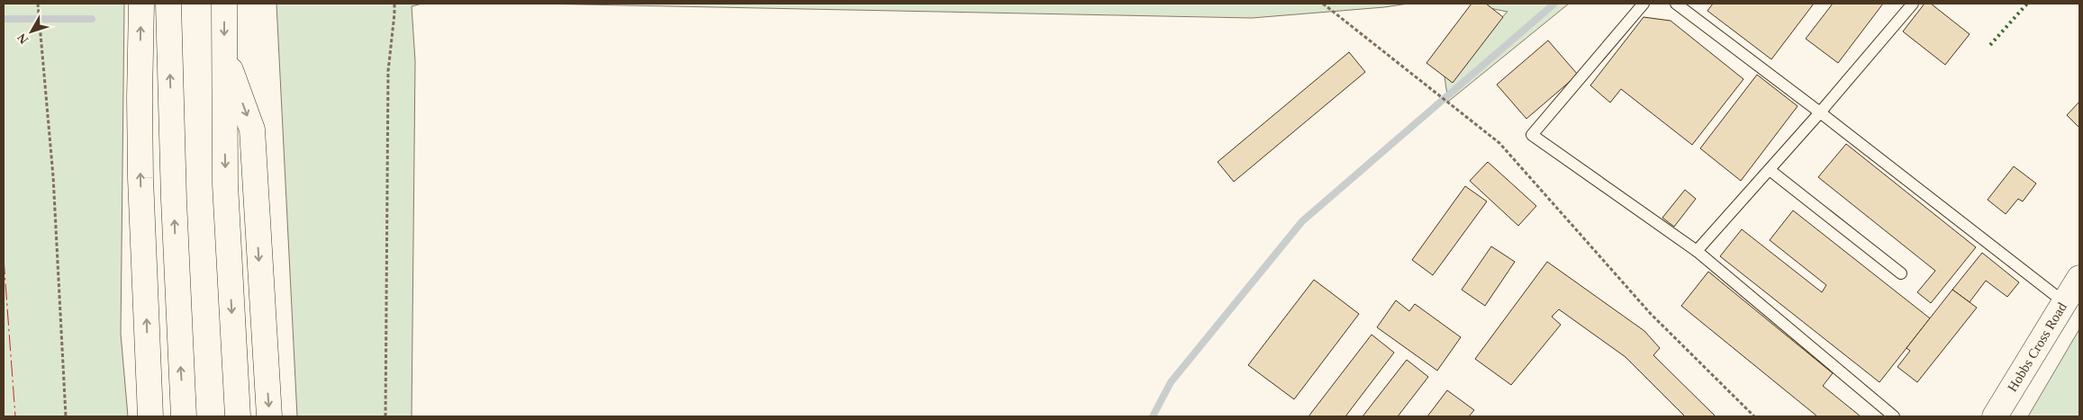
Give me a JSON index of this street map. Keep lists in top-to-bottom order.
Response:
{
  "streets": {
    "main road": ["Hobbs Cross Road"]
  },
  "north": "bottom left"
}
